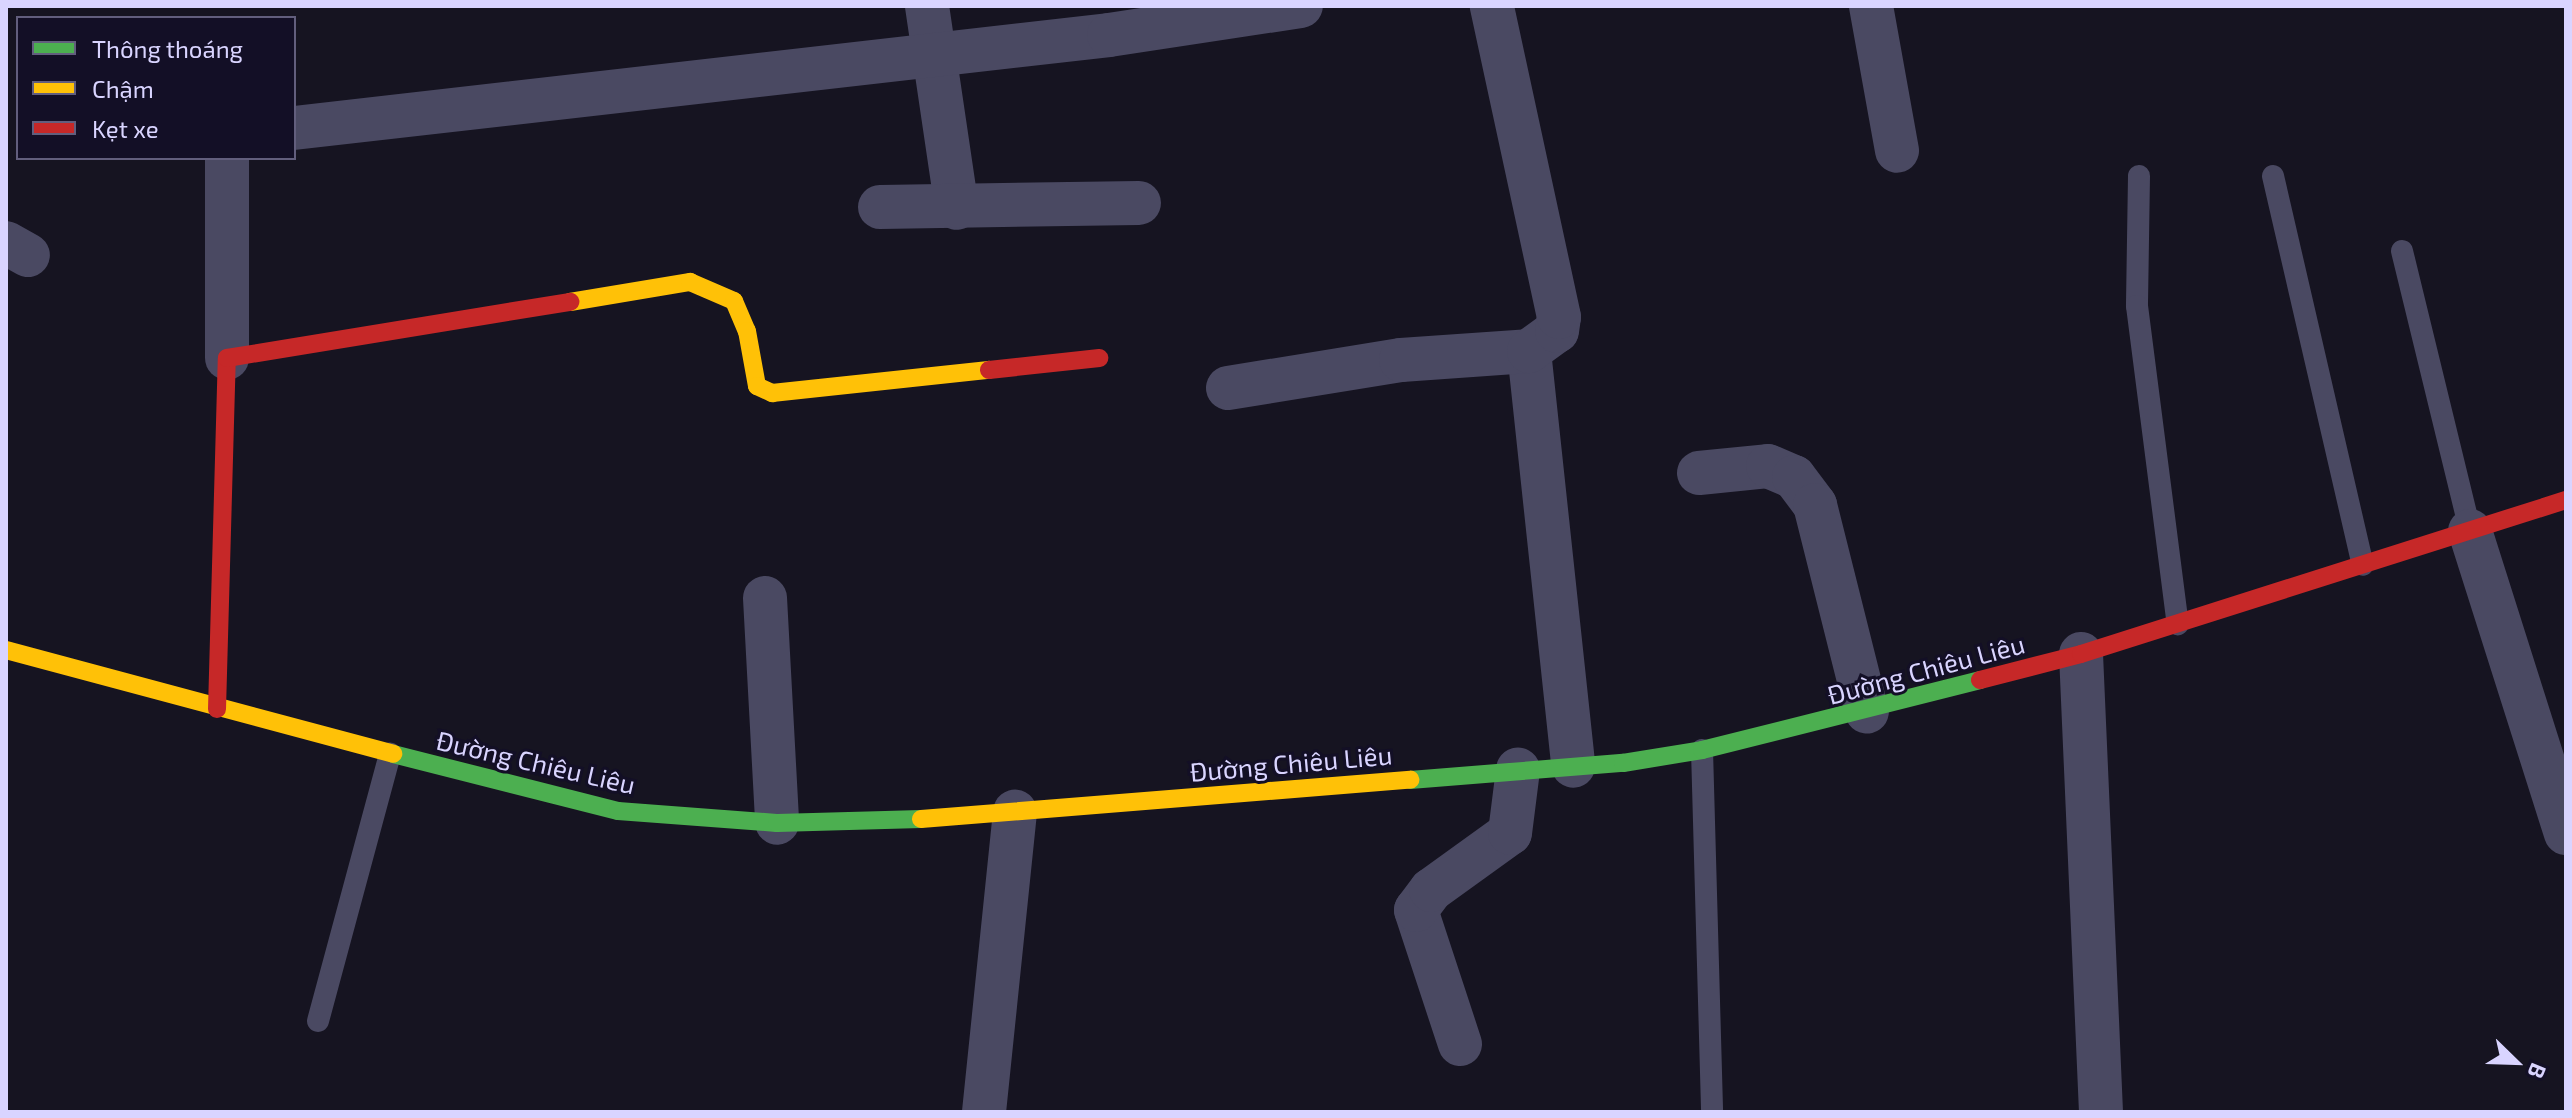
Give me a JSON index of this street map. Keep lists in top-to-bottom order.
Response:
{
  "streets": {
    "street": ["Đường Chiêu Liêu"]
  },
  "legend": ["Thông thoáng", "Chậm", "Kẹt xe"],
  "north": "bottom right"
}
